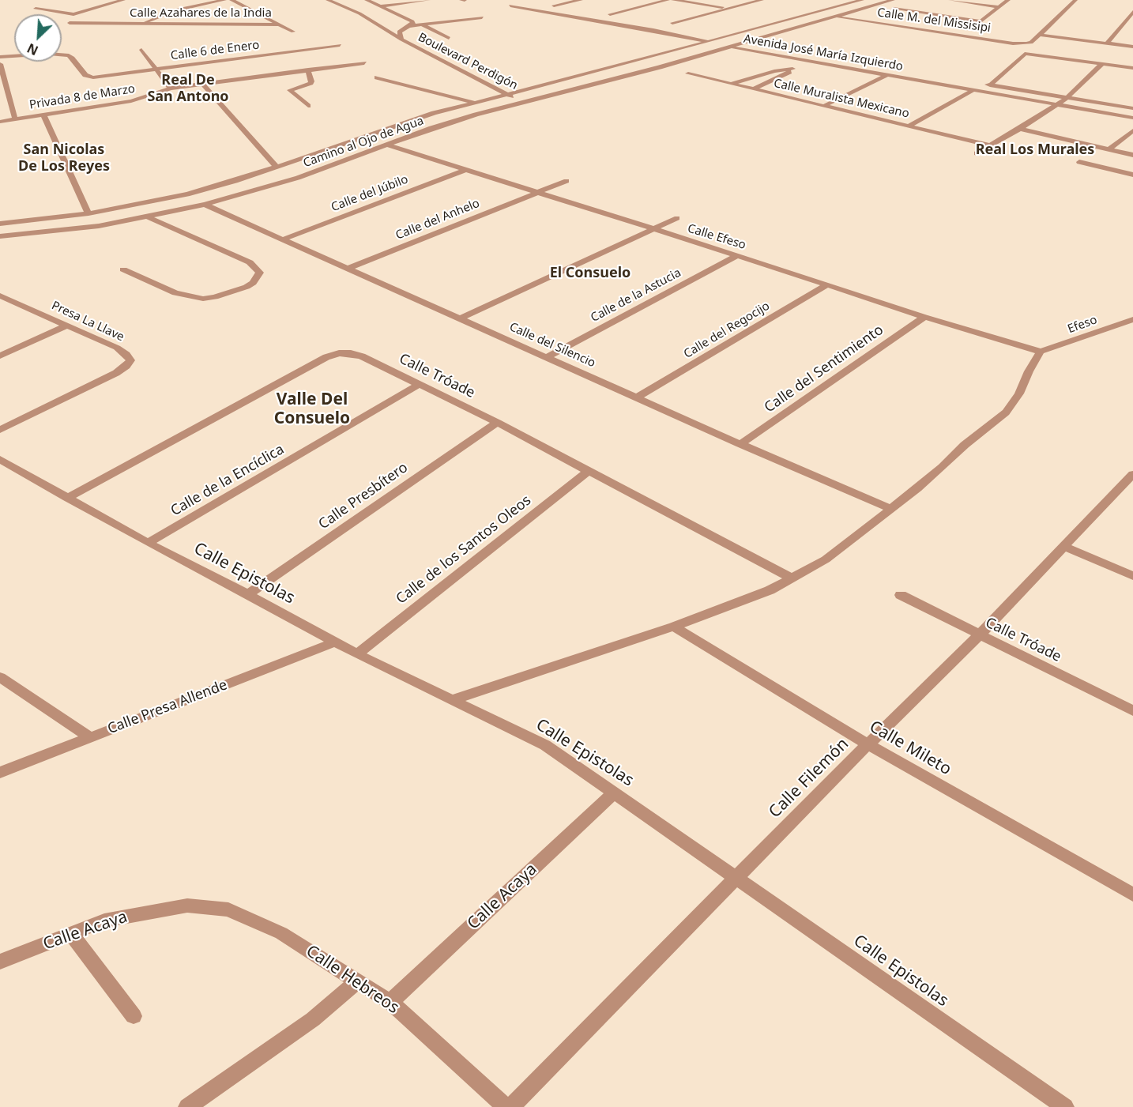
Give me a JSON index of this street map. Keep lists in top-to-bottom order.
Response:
{
  "streets": {
    "street": [
      "Calle Azahares de la India",
      "Calle M. del Missisipi",
      "Calle 6 de Enero",
      "Avenida José María Izquierdo",
      "Boulevard Perdigón",
      "Privada 8 de Marzo",
      "Calle Muralista Mexicano",
      "Camino al Ojo de Agua",
      "Calle del Júbilo",
      "Calle del Anhelo",
      "Calle Efeso",
      "Calle de la Astucia",
      "Presa La Llave",
      "Efeso",
      "Calle del Regocijo",
      "Calle del Silencio",
      "Calle del Sentimiento",
      "Calle Tróade",
      "Calle de la Encíclica",
      "Calle Presbítero",
      "Calle de los Santos Oleos",
      "Calle Epistolas",
      "Calle Presa Allende",
      "Calle Mileto",
      "Calle Filemón",
      "Calle Acaya",
      "Calle Hebreos"
    ]
  },
  "crossings": [
    ["Calle M. del Missisipi", "Camino al Ojo de Agua"],
    ["Avenida José María Izquierdo", "Camino al Ojo de Agua"],
    ["Boulevard Perdigón", "Camino al Ojo de Agua"],
    ["Camino al Ojo de Agua", "Calle Efeso"],
    ["Camino al Ojo de Agua", "Calle del Silencio"],
    ["Calle del Júbilo", "Calle Efeso"],
    ["Calle del Júbilo", "Calle del Silencio"],
    ["Calle del Anhelo", "Calle Efeso"],
    ["Calle del Anhelo", "Calle del Silencio"],
    ["Calle Efeso", "Calle de la Astucia"],
    ["Calle Efeso", "Efeso"],
    ["Calle Efeso", "Calle del Regocijo"],
    ["Calle Efeso", "Calle del Sentimiento"],
    ["Calle de la Astucia", "Calle del Silencio"],
    ["Calle del Regocijo", "Calle del Silencio"],
    ["Calle del Silencio", "Calle del Sentimiento"],
    ["Calle Tróade", "Calle de la Encíclica"],
    ["Calle Tróade", "Calle Presbítero"],
    ["Calle Tróade", "Calle de los Santos Oleos"],
    ["Calle Tróade", "Calle Epistolas"],
    ["Calle Tróade", "Calle Filemón"],
    ["Calle de la Encíclica", "Calle Epistolas"],
    ["Calle Presbítero", "Calle Epistolas"],
    ["Calle de los Santos Oleos", "Calle Epistolas"],
    ["Calle Epistolas", "Calle Presa Allende"],
    ["Calle Epistolas", "Calle Filemón"],
    ["Calle Epistolas", "Calle Acaya"],
    ["Calle Mileto", "Calle Filemón"],
    ["Calle Acaya", "Calle Hebreos"]
  ],
  "districts": [
    "Real De San Antono",
    "San Nicolas De Los Reyes",
    "Real Los Murales",
    "El Consuelo",
    "Valle Del Consuelo"
  ],
  "north": "bottom left"
}
